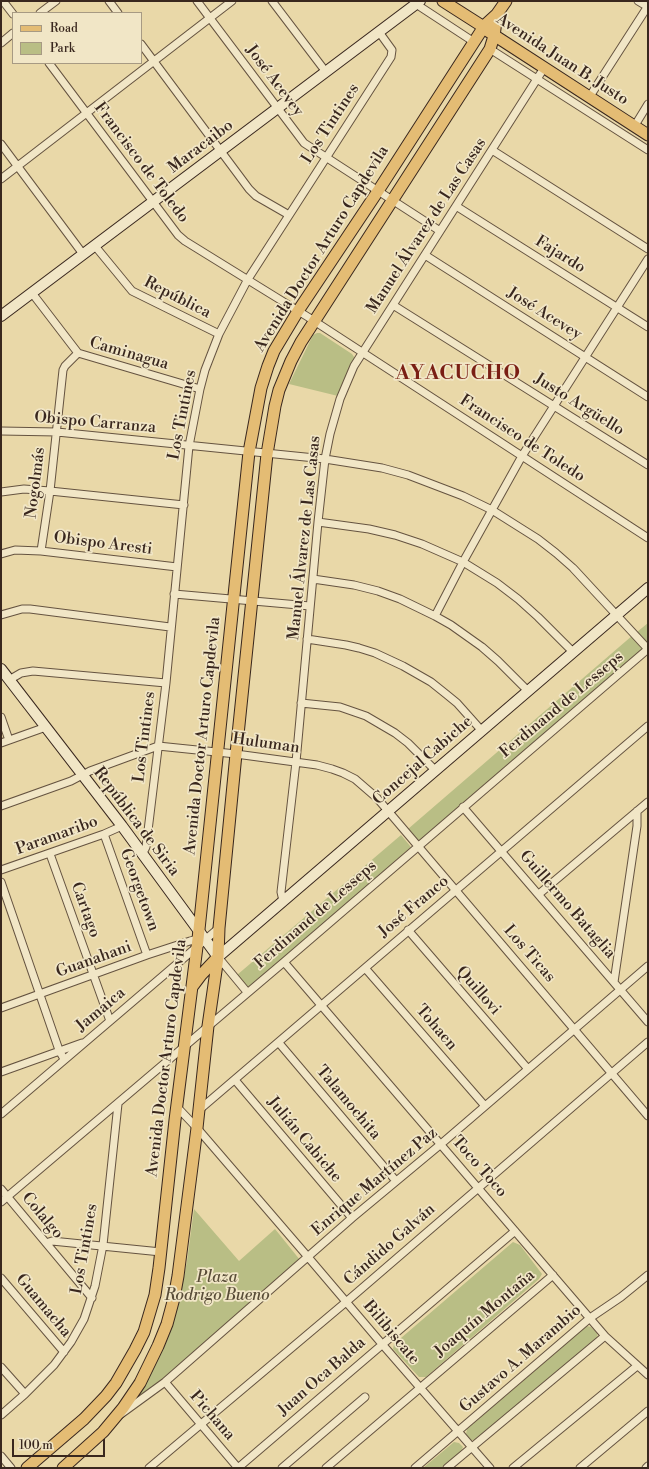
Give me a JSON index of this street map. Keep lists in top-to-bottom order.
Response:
{
  "streets": {
    "main road": [
      "Avenida Juan B. Justo",
      "Maracaibo",
      "Avenida Doctor Arturo Capdevila",
      "Concejal Cabiche",
      "República de Siria"
    ],
    "street": [
      "José Acevey",
      "Los Tintines",
      "Francisco de Toledo",
      "Manuel Álvarez de Las Casas",
      "Fajardo",
      "República",
      "Caminagua",
      "Justo Argüello",
      "Obispo Carranza",
      "Nogolmás",
      "Obispo Aresti",
      "Ferdinand de Lesseps",
      "Huluman",
      "Paramaribo",
      "Georgetown",
      "Guillermo Bataglia",
      "José Franco",
      "Cartago",
      "Los Ticas",
      "Guanahani",
      "Quillovi",
      "Jamaica",
      "Tohaen",
      "Talamochita",
      "Julián Cabiche",
      "Toco Toco",
      "Enrique Martínez Paz",
      "Colalgo",
      "Cándido Galván",
      "Guamacha",
      "Joaquín Montaña",
      "Bilibiscate",
      "Gustavo A. Marambio",
      "Juan Oca Balda",
      "Pichana"
    ]
  },
  "crossings": [
    ["Avenida Juan B. Justo", "Manuel Álvarez de Las Casas"],
    ["Avenida Juan B. Justo", "Avenida Doctor Arturo Capdevila"],
    ["José Acevey", "Los Tintines"],
    ["José Acevey", "Maracaibo"],
    ["José Acevey", "Manuel Álvarez de Las Casas"],
    ["José Acevey", "Avenida Doctor Arturo Capdevila"],
    ["Los Tintines", "Maracaibo"],
    ["Los Tintines", "Francisco de Toledo"],
    ["Los Tintines", "República"],
    ["Los Tintines", "Caminagua"],
    ["Los Tintines", "Obispo Carranza"],
    ["Los Tintines", "Obispo Aresti"],
    ["Los Tintines", "Ferdinand de Lesseps"],
    ["Los Tintines", "Huluman"],
    ["Los Tintines", "República de Siria"],
    ["Los Tintines", "Colalgo"],
    ["Los Tintines", "Guamacha"],
    ["Maracaibo", "Francisco de Toledo"],
    ["Maracaibo", "República"],
    ["Maracaibo", "Caminagua"],
    ["Francisco de Toledo", "Manuel Álvarez de Las Casas"],
    ["Francisco de Toledo", "Avenida Doctor Arturo Capdevila"],
    ["Manuel Álvarez de Las Casas", "Fajardo"],
    ["Manuel Álvarez de Las Casas", "Justo Argüello"],
    ["Manuel Álvarez de Las Casas", "Obispo Carranza"],
    ["Manuel Álvarez de Las Casas", "Huluman"],
    ["Manuel Álvarez de Las Casas", "Concejal Cabiche"],
    ["Avenida Doctor Arturo Capdevila", "Obispo Carranza"],
    ["Avenida Doctor Arturo Capdevila", "Ferdinand de Lesseps"],
    ["Avenida Doctor Arturo Capdevila", "Huluman"],
    ["Avenida Doctor Arturo Capdevila", "Concejal Cabiche"],
    ["Avenida Doctor Arturo Capdevila", "República de Siria"],
    ["Avenida Doctor Arturo Capdevila", "José Franco"],
    ["Avenida Doctor Arturo Capdevila", "Guanahani"],
    ["Avenida Doctor Arturo Capdevila", "Jamaica"],
    ["Avenida Doctor Arturo Capdevila", "Enrique Martínez Paz"],
    ["Avenida Doctor Arturo Capdevila", "Bilibiscate"],
    ["Caminagua", "Nogolmás"],
    ["Obispo Carranza", "Nogolmás"],
    ["Obispo Carranza", "Ferdinand de Lesseps"],
    ["Obispo Carranza", "Concejal Cabiche"],
    ["Nogolmás", "Obispo Aresti"],
    ["Ferdinand de Lesseps", "República de Siria"],
    ["Ferdinand de Lesseps", "Guillermo Bataglia"],
    ["Ferdinand de Lesseps", "Los Ticas"],
    ["Ferdinand de Lesseps", "Toco Toco"],
    ["Ferdinand de Lesseps", "Colalgo"],
    ["Huluman", "Concejal Cabiche"],
    ["Huluman", "República de Siria"],
    ["Huluman", "Los Ticas"],
    ["Concejal Cabiche", "República de Siria"],
    ["Concejal Cabiche", "Los Ticas"],
    ["República de Siria", "Paramaribo"],
    ["República de Siria", "Guanahani"],
    ["República de Siria", "Jamaica"],
    ["Paramaribo", "Georgetown"],
    ["Paramaribo", "Cartago"],
    ["Georgetown", "Guanahani"],
    ["Guillermo Bataglia", "José Franco"],
    ["Guillermo Bataglia", "Enrique Martínez Paz"],
    ["José Franco", "Los Ticas"],
    ["José Franco", "Quillovi"],
    ["José Franco", "Tohaen"],
    ["José Franco", "Talamochita"],
    ["José Franco", "Julián Cabiche"],
    ["José Franco", "Toco Toco"],
    ["Cartago", "Guanahani"],
    ["Cartago", "Jamaica"],
    ["Los Ticas", "Enrique Martínez Paz"],
    ["Los Ticas", "Cándido Galván"],
    ["Guanahani", "Jamaica"],
    ["Quillovi", "Enrique Martínez Paz"],
    ["Tohaen", "Enrique Martínez Paz"],
    ["Talamochita", "Enrique Martínez Paz"],
    ["Julián Cabiche", "Enrique Martínez Paz"],
    ["Toco Toco", "Enrique Martínez Paz"],
    ["Toco Toco", "Cándido Galván"],
    ["Toco Toco", "Joaquín Montaña"],
    ["Toco Toco", "Gustavo A. Marambio"],
    ["Toco Toco", "Juan Oca Balda"],
    ["Enrique Martínez Paz", "Bilibiscate"],
    ["Enrique Martínez Paz", "Pichana"],
    ["Cándido Galván", "Bilibiscate"],
    ["Cándido Galván", "Pichana"],
    ["Joaquín Montaña", "Bilibiscate"],
    ["Bilibiscate", "Gustavo A. Marambio"],
    ["Bilibiscate", "Juan Oca Balda"],
    ["Juan Oca Balda", "Pichana"]
  ],
  "districts": ["AYACUCHO"],
  "parks": ["Plaza Rodrigo Bueno"],
  "legend": ["Road", "Park"],
  "scale_bar": "100 m"
}
